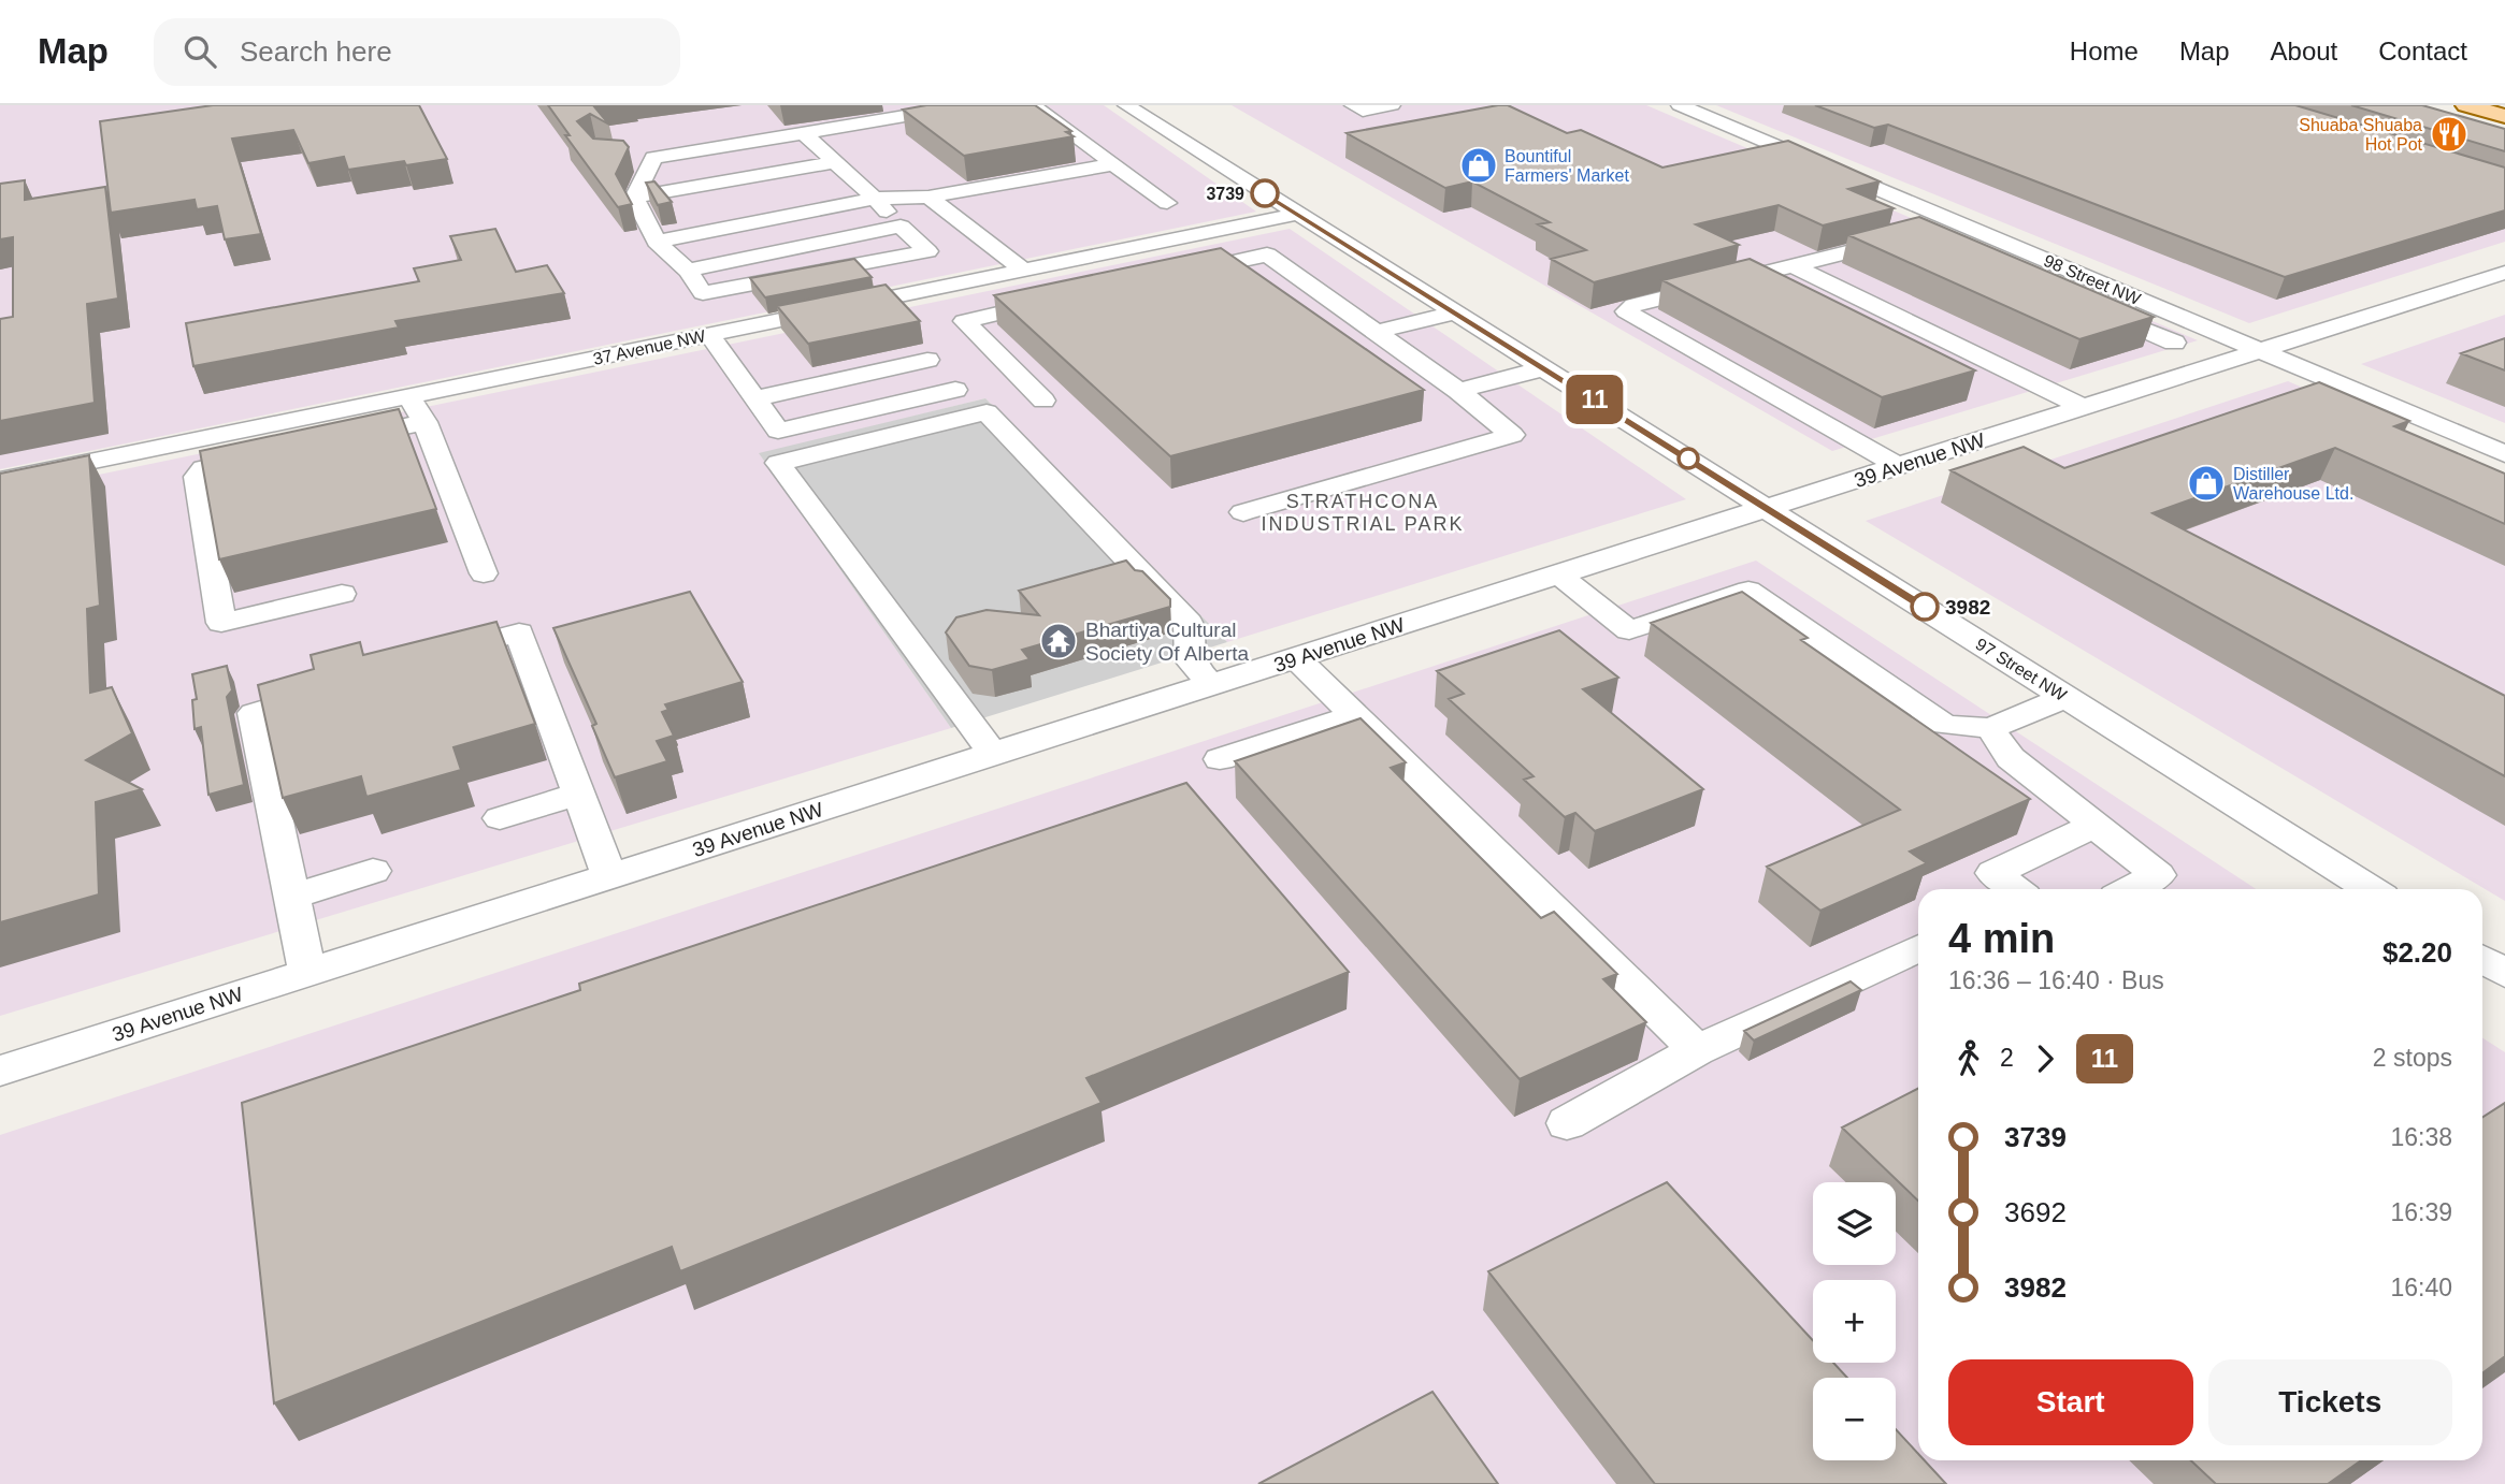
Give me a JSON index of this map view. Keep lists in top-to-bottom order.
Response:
{
  "streets": {
    "street": [
      "98 Street NW",
      "37 Avenue NW",
      "39 Avenue NW",
      "97 Street NW"
    ]
  },
  "crossings": [
    ["98 Street NW", "39 Avenue NW"],
    ["37 Avenue NW", "97 Street NW"],
    ["39 Avenue NW", "97 Street NW"]
  ],
  "districts": ["STRATHCONA INDUSTRIAL PARK"],
  "places": {
    "restaurant": ["Shuaba Shuaba Hot Pot"],
    "shop": ["Bountiful Farmers' Market", "Distiller Warehouse Ltd."],
    "other": ["3739", "3982"],
    "temple": ["Bhartiya Cultural Society Of Alberta"]
  },
  "lines": ["bus line 11"],
  "page": {
    "header": "Map",
    "search": "Search here",
    "nav": [
      "Home",
      "Map",
      "About",
      "Contact"
    ],
    "on_map": "11",
    "heading": ["4 min", "16:36 – 16:40 · Bus", "$2.20"],
    "legs": ["2", "11", "2 stops"],
    "list": [
      {
        "name": "3739",
        "value": "16:38"
      },
      {
        "name": "3692",
        "value": "16:39"
      },
      {
        "name": "3982",
        "value": "16:40"
      }
    ],
    "map_buttons": ["+", "−"],
    "buttons": ["Start", "Tickets"]
  }
}
